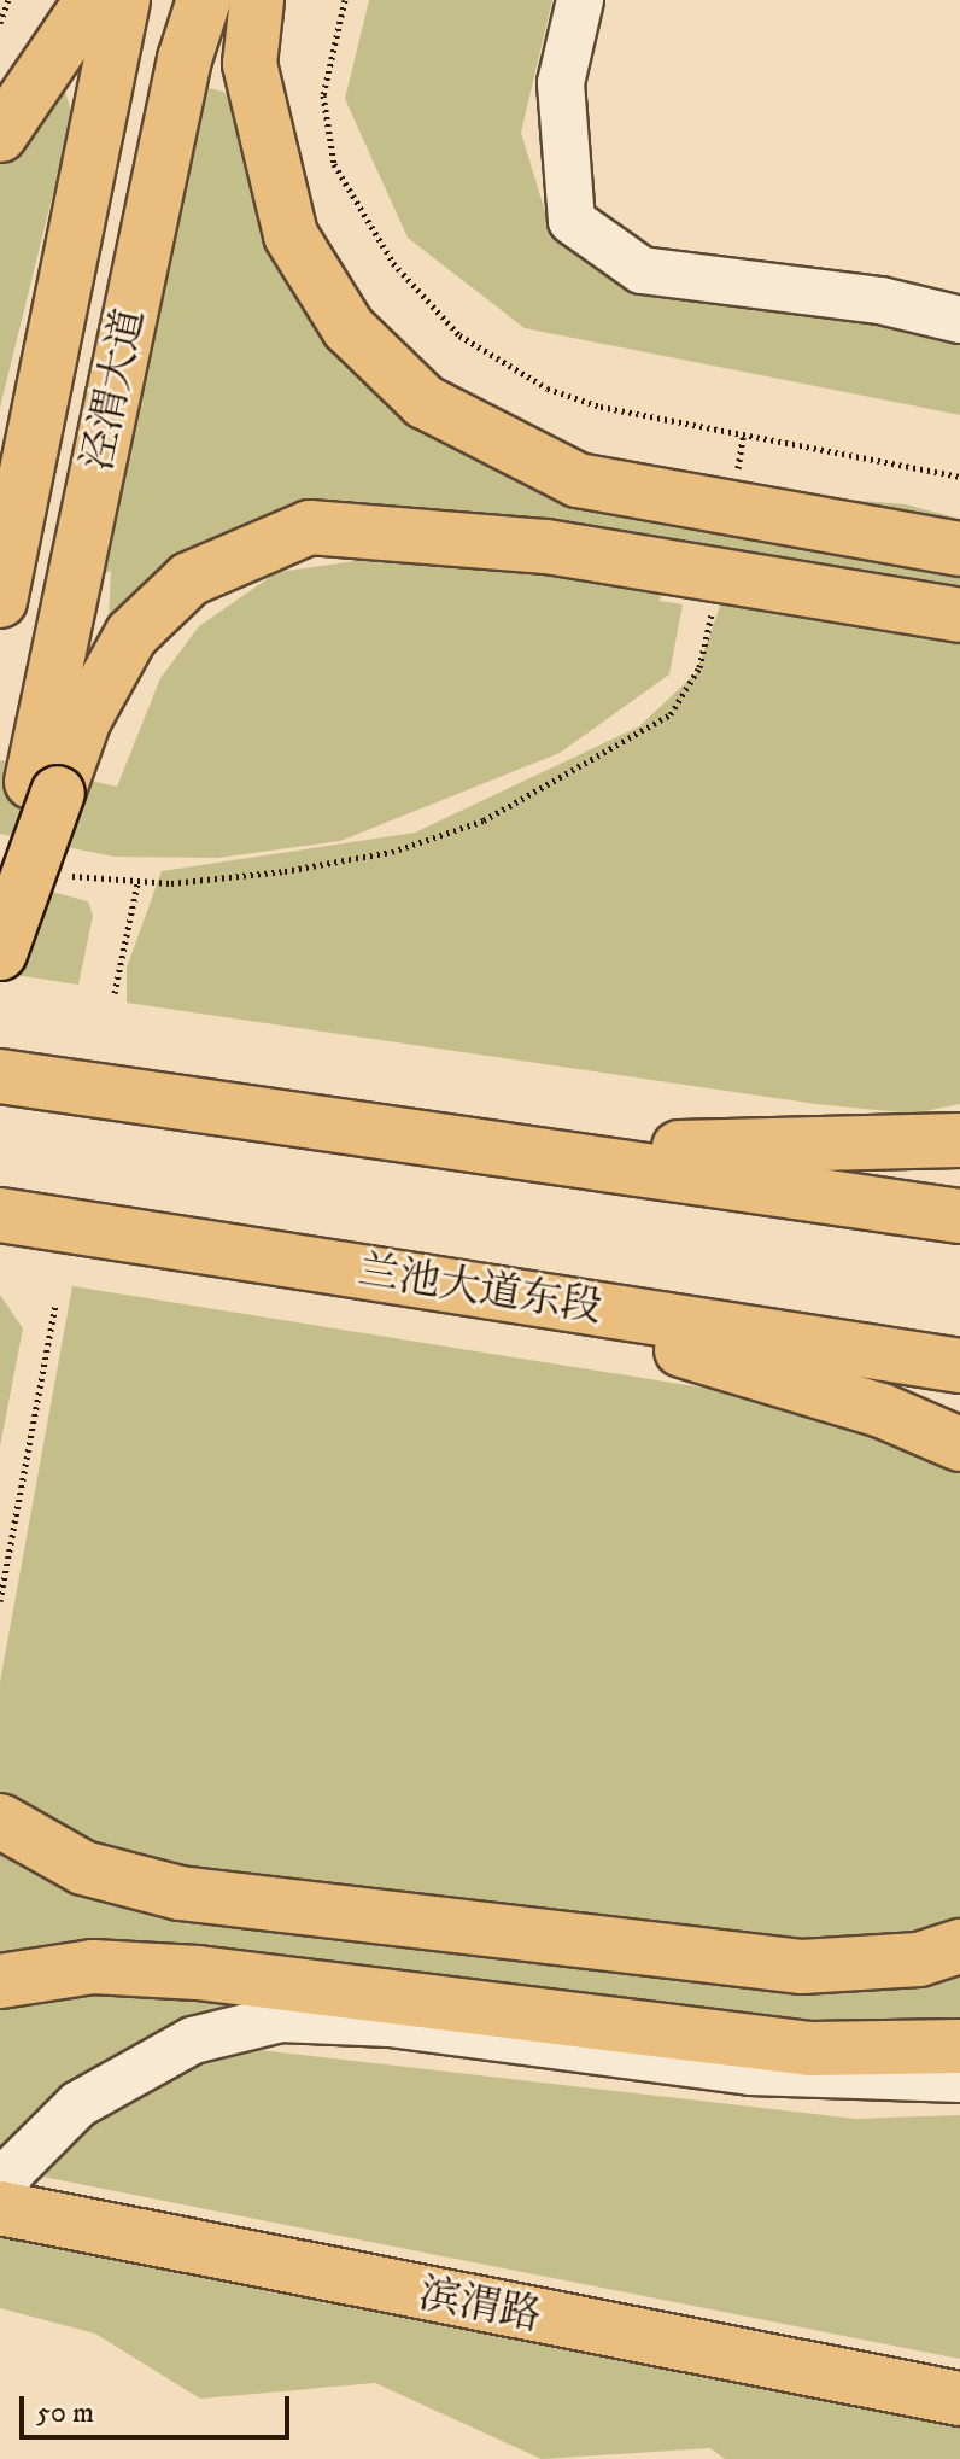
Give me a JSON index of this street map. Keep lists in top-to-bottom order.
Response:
{
  "streets": {
    "main road": ["泾渭大道", "兰池大道东段", "滨渭路"]
  },
  "scale_bar": "50 m"
}
